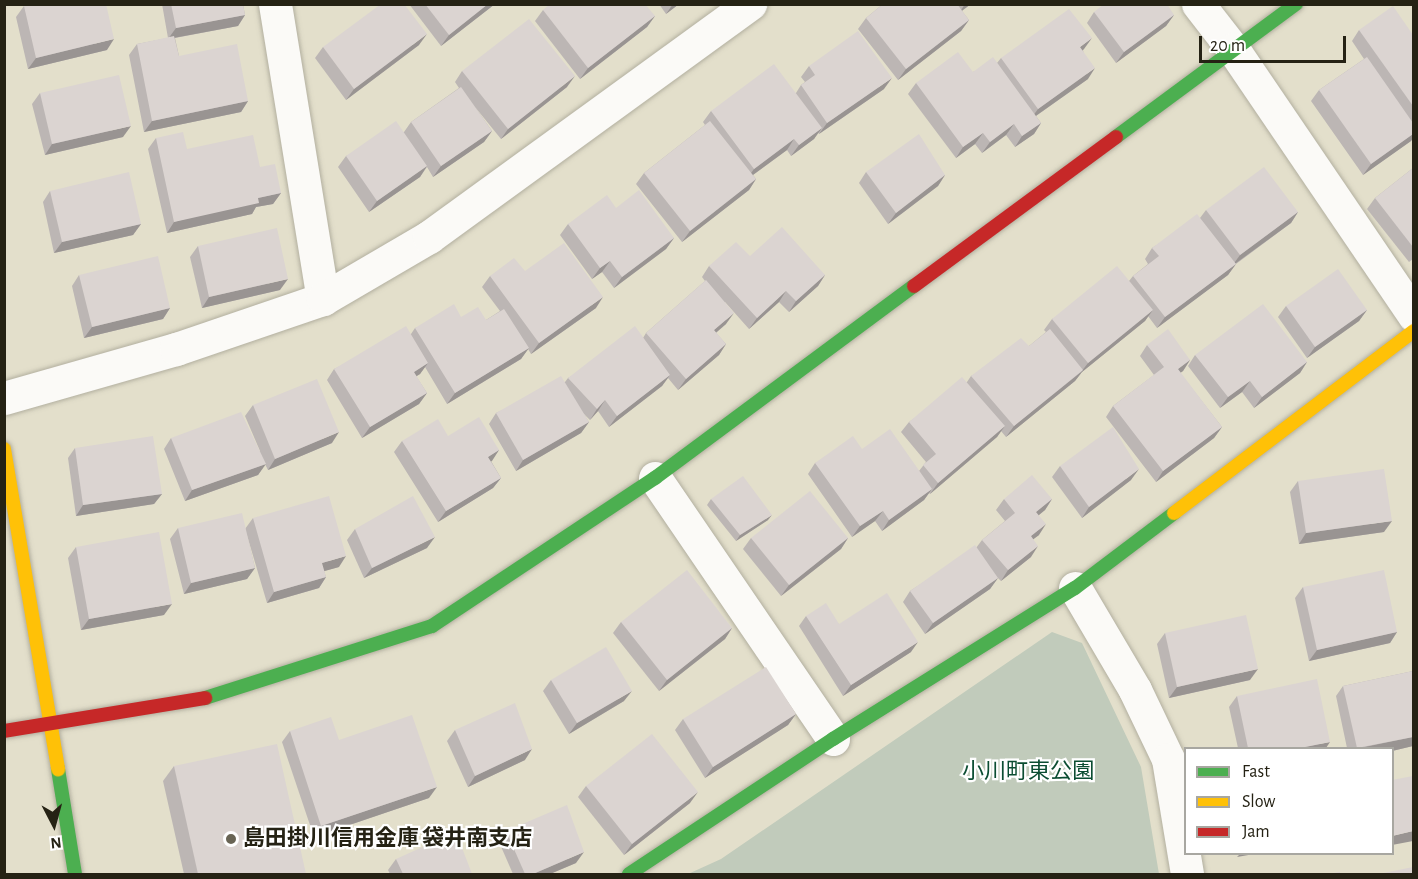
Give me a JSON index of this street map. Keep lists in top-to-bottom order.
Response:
{
  "parks": ["小川町東公園"],
  "places": ["島田掛川信用金庫 袋井南支店"],
  "legend": ["Fast", "Slow", "Jam"],
  "scale_bar": "20 m",
  "north": "bottom"
}
